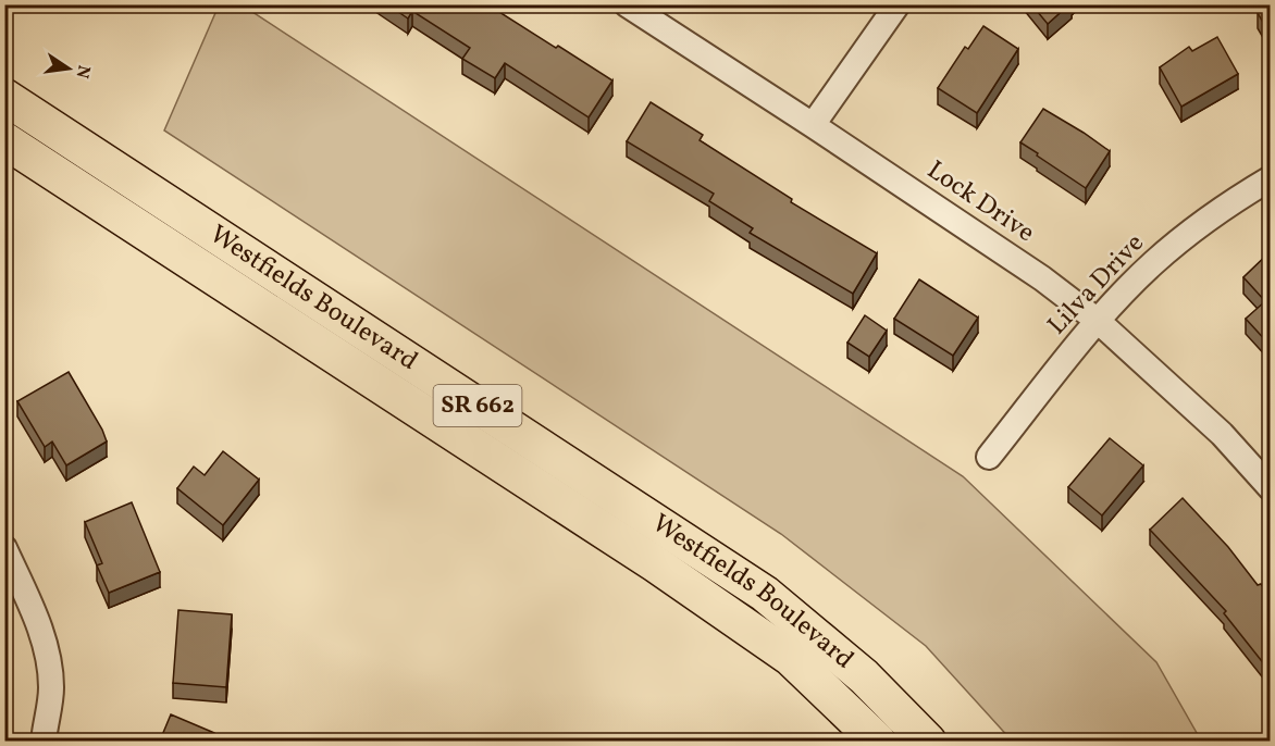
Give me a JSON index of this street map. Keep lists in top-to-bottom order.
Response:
{
  "streets": {
    "main road": ["Westfields Boulevard", "SR 662"],
    "street": ["Lock Drive", "Lilva Drive"]
  },
  "crossings": [
    ["Lock Drive", "Lilva Drive"]
  ],
  "north": "right"
}
